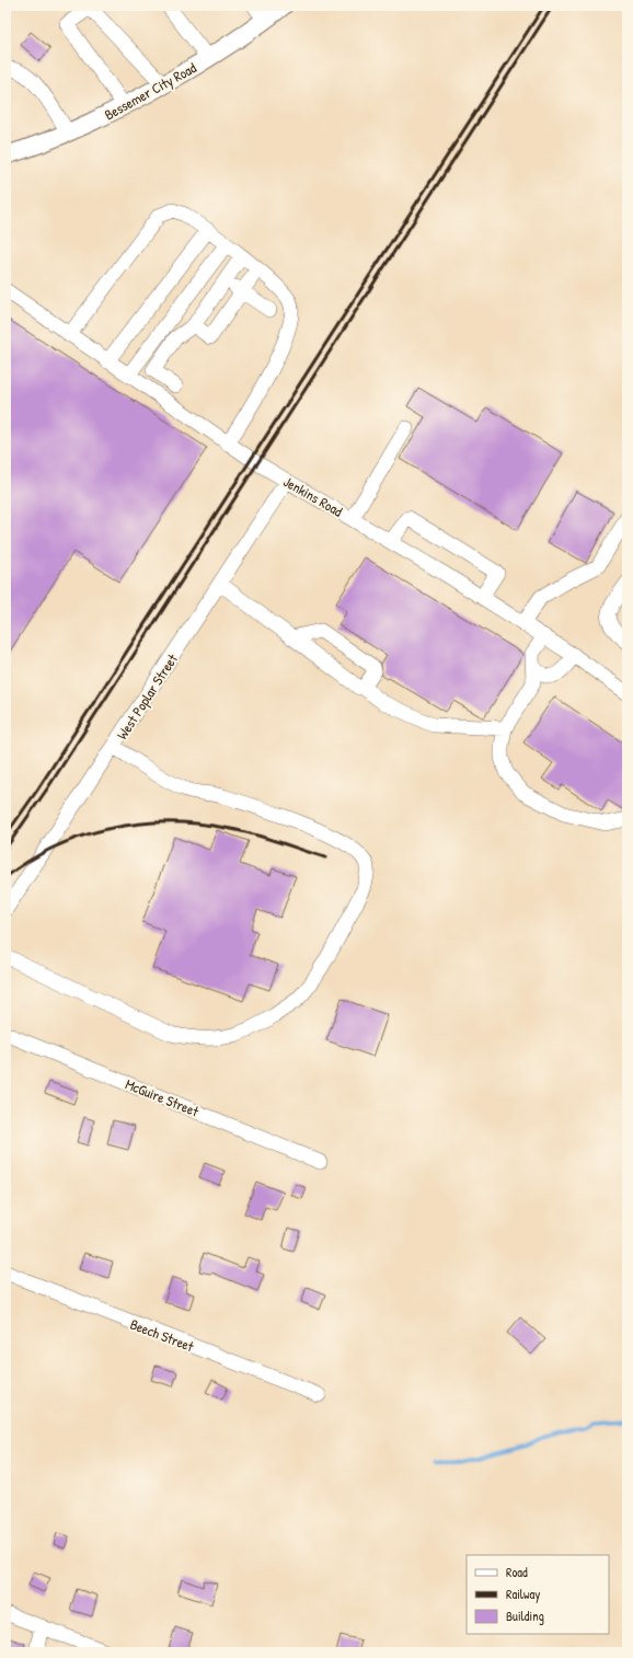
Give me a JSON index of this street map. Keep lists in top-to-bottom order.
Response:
{
  "streets": {
    "main road": ["Bessemer City Road"],
    "street": [
      "Jenkins Road",
      "West Poplar Street",
      "McGuire Street",
      "Beech Street"
    ]
  },
  "crossings": [
    ["Jenkins Road", "West Poplar Street"]
  ],
  "legend": ["Road", "Railway", "Building"]
}
